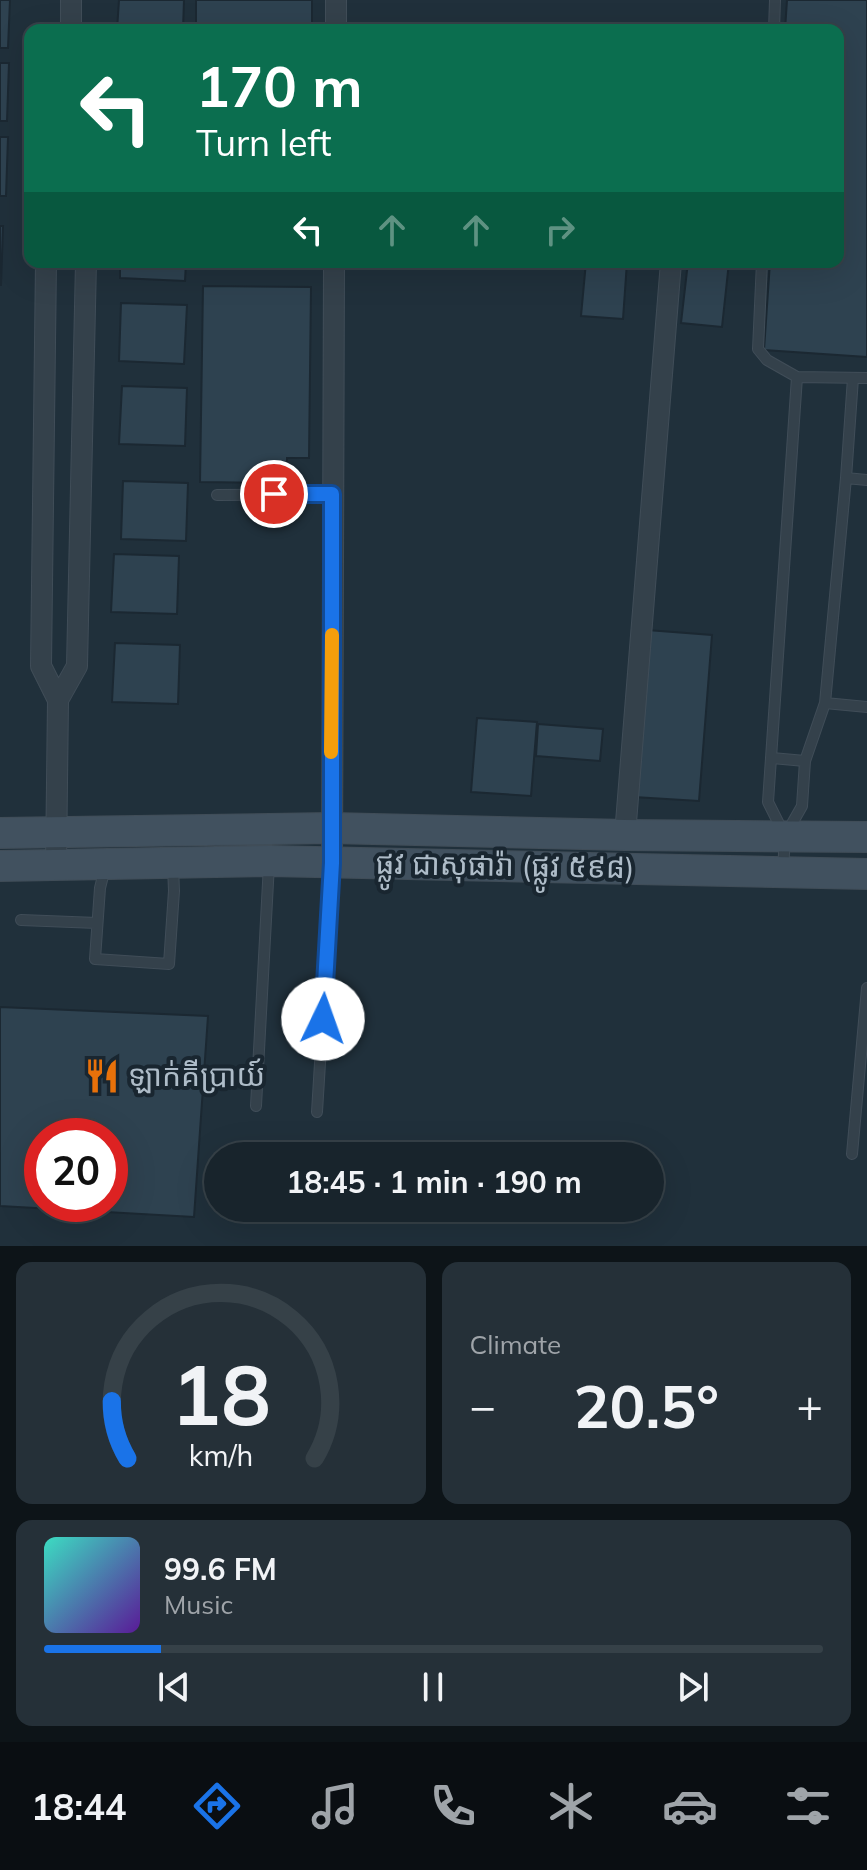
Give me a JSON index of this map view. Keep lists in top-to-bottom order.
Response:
{
  "streets": {
    "main road": ["ផ្លូវ ជាសុផារ៉ា (ផ្លូវ ៥៩៨)"]
  },
  "places": {
    "restaurant": ["ឡាក់គីប្រាយ៍"]
  },
  "page": {
    "turn": ["170 m", "Turn left"],
    "limit": "20",
    "trip": "18:45 · 1 min · 190 m",
    "tile": "Climate",
    "heat": ["−", "20.5°", "+"],
    "song": ["99.6 FM", "Music"],
    "tabs": "18:44",
    "gauge": ["18", "km/h"]
  }
}
